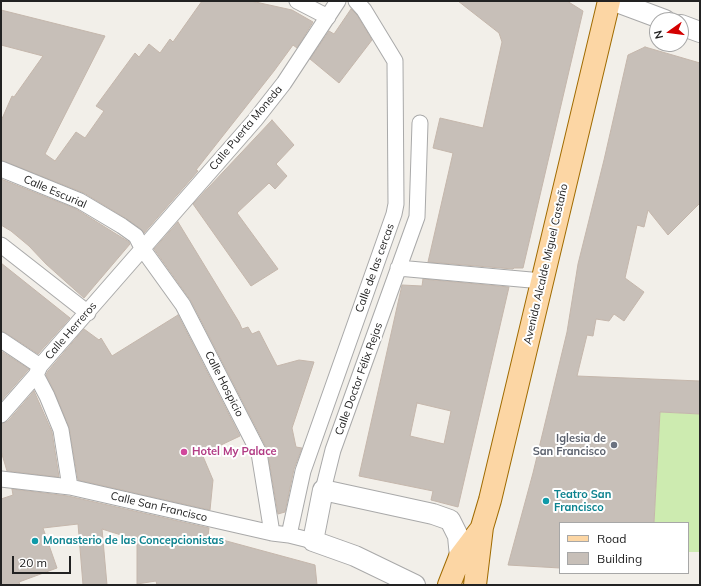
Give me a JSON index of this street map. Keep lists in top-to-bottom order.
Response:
{
  "streets": {
    "main road": ["Avenida Alcalde Miguel Castaño"],
    "street": [
      "Calle Puerta Moneda",
      "Calle Escurial",
      "Calle de las cercas",
      "Calle Herreros",
      "Calle Doctor Félix Rejas",
      "Calle Hospicio",
      "Calle San Francisco"
    ]
  },
  "crossings": [
    ["Calle Puerta Moneda", "Calle Escurial"],
    ["Calle Puerta Moneda", "Calle Herreros"],
    ["Calle Puerta Moneda", "Calle Hospicio"],
    ["Calle Escurial", "Calle Herreros"],
    ["Calle Escurial", "Calle Hospicio"],
    ["Calle de las cercas", "Calle San Francisco"],
    ["Calle Herreros", "Calle Hospicio"],
    ["Calle Hospicio", "Calle San Francisco"]
  ],
  "places": [
    "Iglesia de San Francisco",
    "Hotel My Palace",
    "Teatro San Francisco",
    "Monasterio de las Concepcionistas"
  ],
  "legend": ["Road", "Building"],
  "scale_bar": "20 m",
  "north": "left"
}
